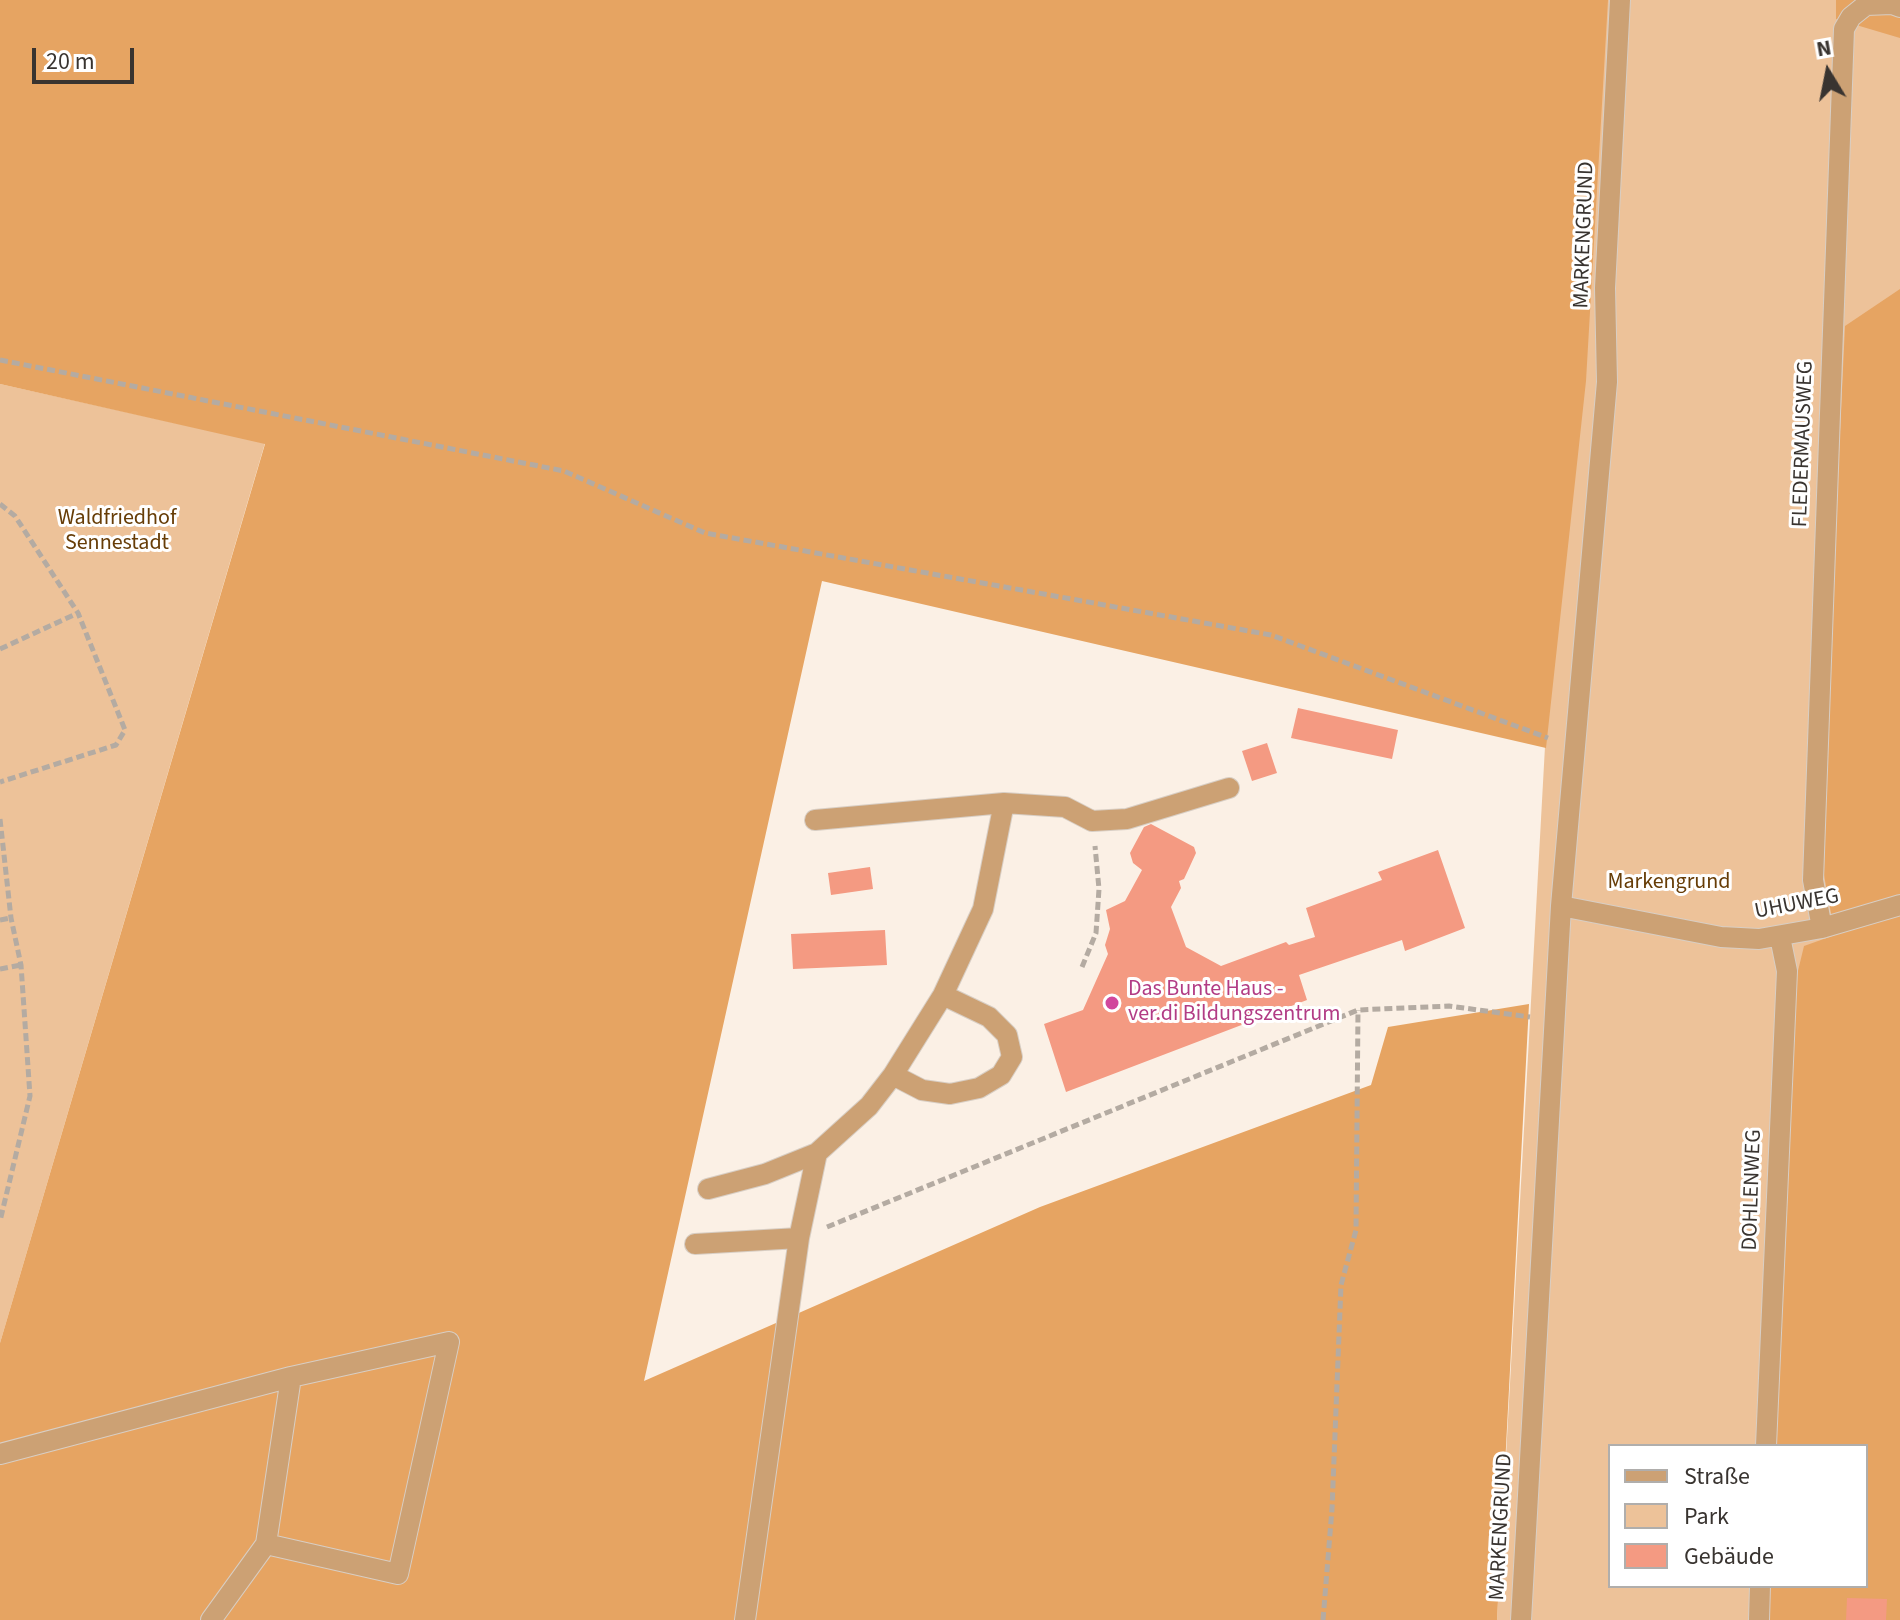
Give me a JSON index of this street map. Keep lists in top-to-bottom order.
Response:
{
  "streets": {
    "lane": [
      "MARKENGRUND",
      "FLEDERMAUSWEG",
      "UHUWEG",
      "DOHLENWEG"
    ]
  },
  "crossings": [
    ["MARKENGRUND", "UHUWEG"],
    ["FLEDERMAUSWEG", "UHUWEG"],
    ["UHUWEG", "DOHLENWEG"]
  ],
  "parks": ["Waldfriedhof Sennestadt", "Markengrund"],
  "places": ["Das Bunte Haus - ver.di Bildungszentrum"],
  "legend": ["Straße", "Park", "Gebäude"],
  "scale_bar": "20 m",
  "north": "top"
}
